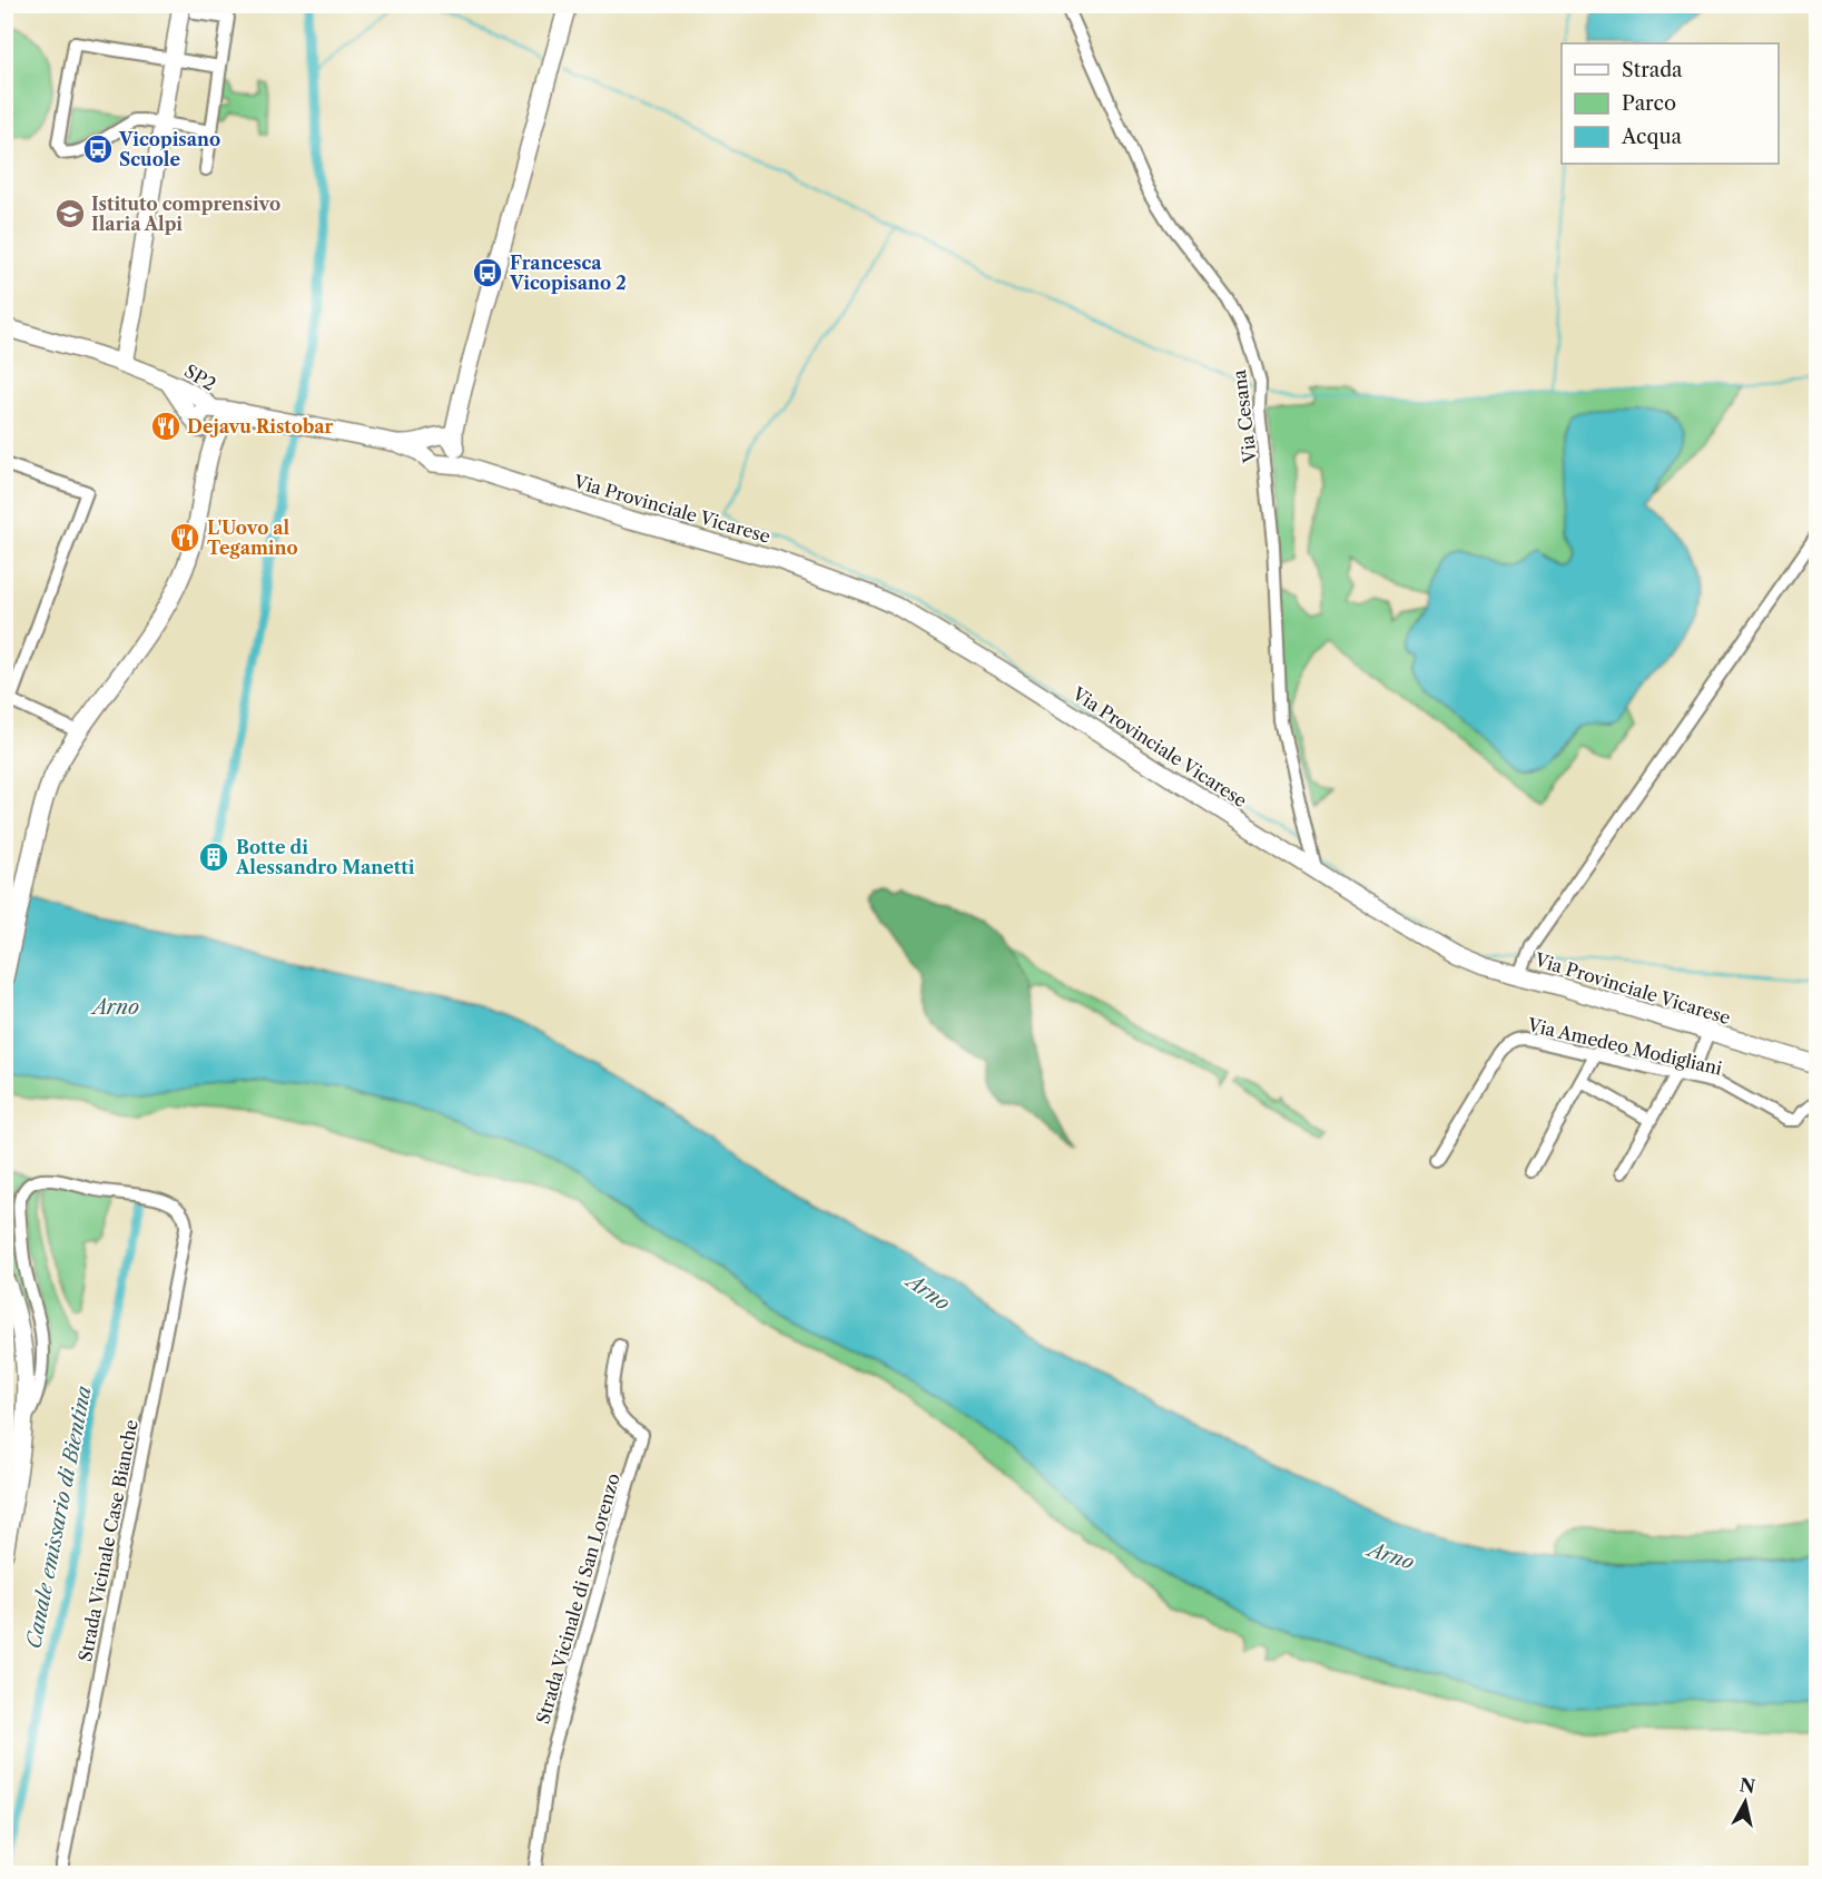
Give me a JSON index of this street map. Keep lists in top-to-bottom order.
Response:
{
  "streets": {
    "main road": ["SP2", "Via Provinciale Vicarese"],
    "street": [
      "Via Cesana",
      "Via Amedeo Modigliani",
      "Strada Vicinale Case Bianche",
      "Strada Vicinale di San Lorenzo"
    ]
  },
  "crossings": [
    ["SP2", "Via Provinciale Vicarese"],
    ["Via Cesana", "Via Provinciale Vicarese"]
  ],
  "water": ["Arno", "Canale emissario di Bientina"],
  "places": {
    "bus stop": ["Vicopisano Scuole", "Francesca Vicopisano 2"],
    "school or university": ["Istituto comprensivo Ilaria Alpi"],
    "restaurant": ["Dejavu Ristobar", "L'Uovo al Tegamino"],
    "building": ["Botte di Alessandro Manetti"]
  },
  "legend": ["Strada", "Parco", "Acqua"],
  "north": "top"
}
